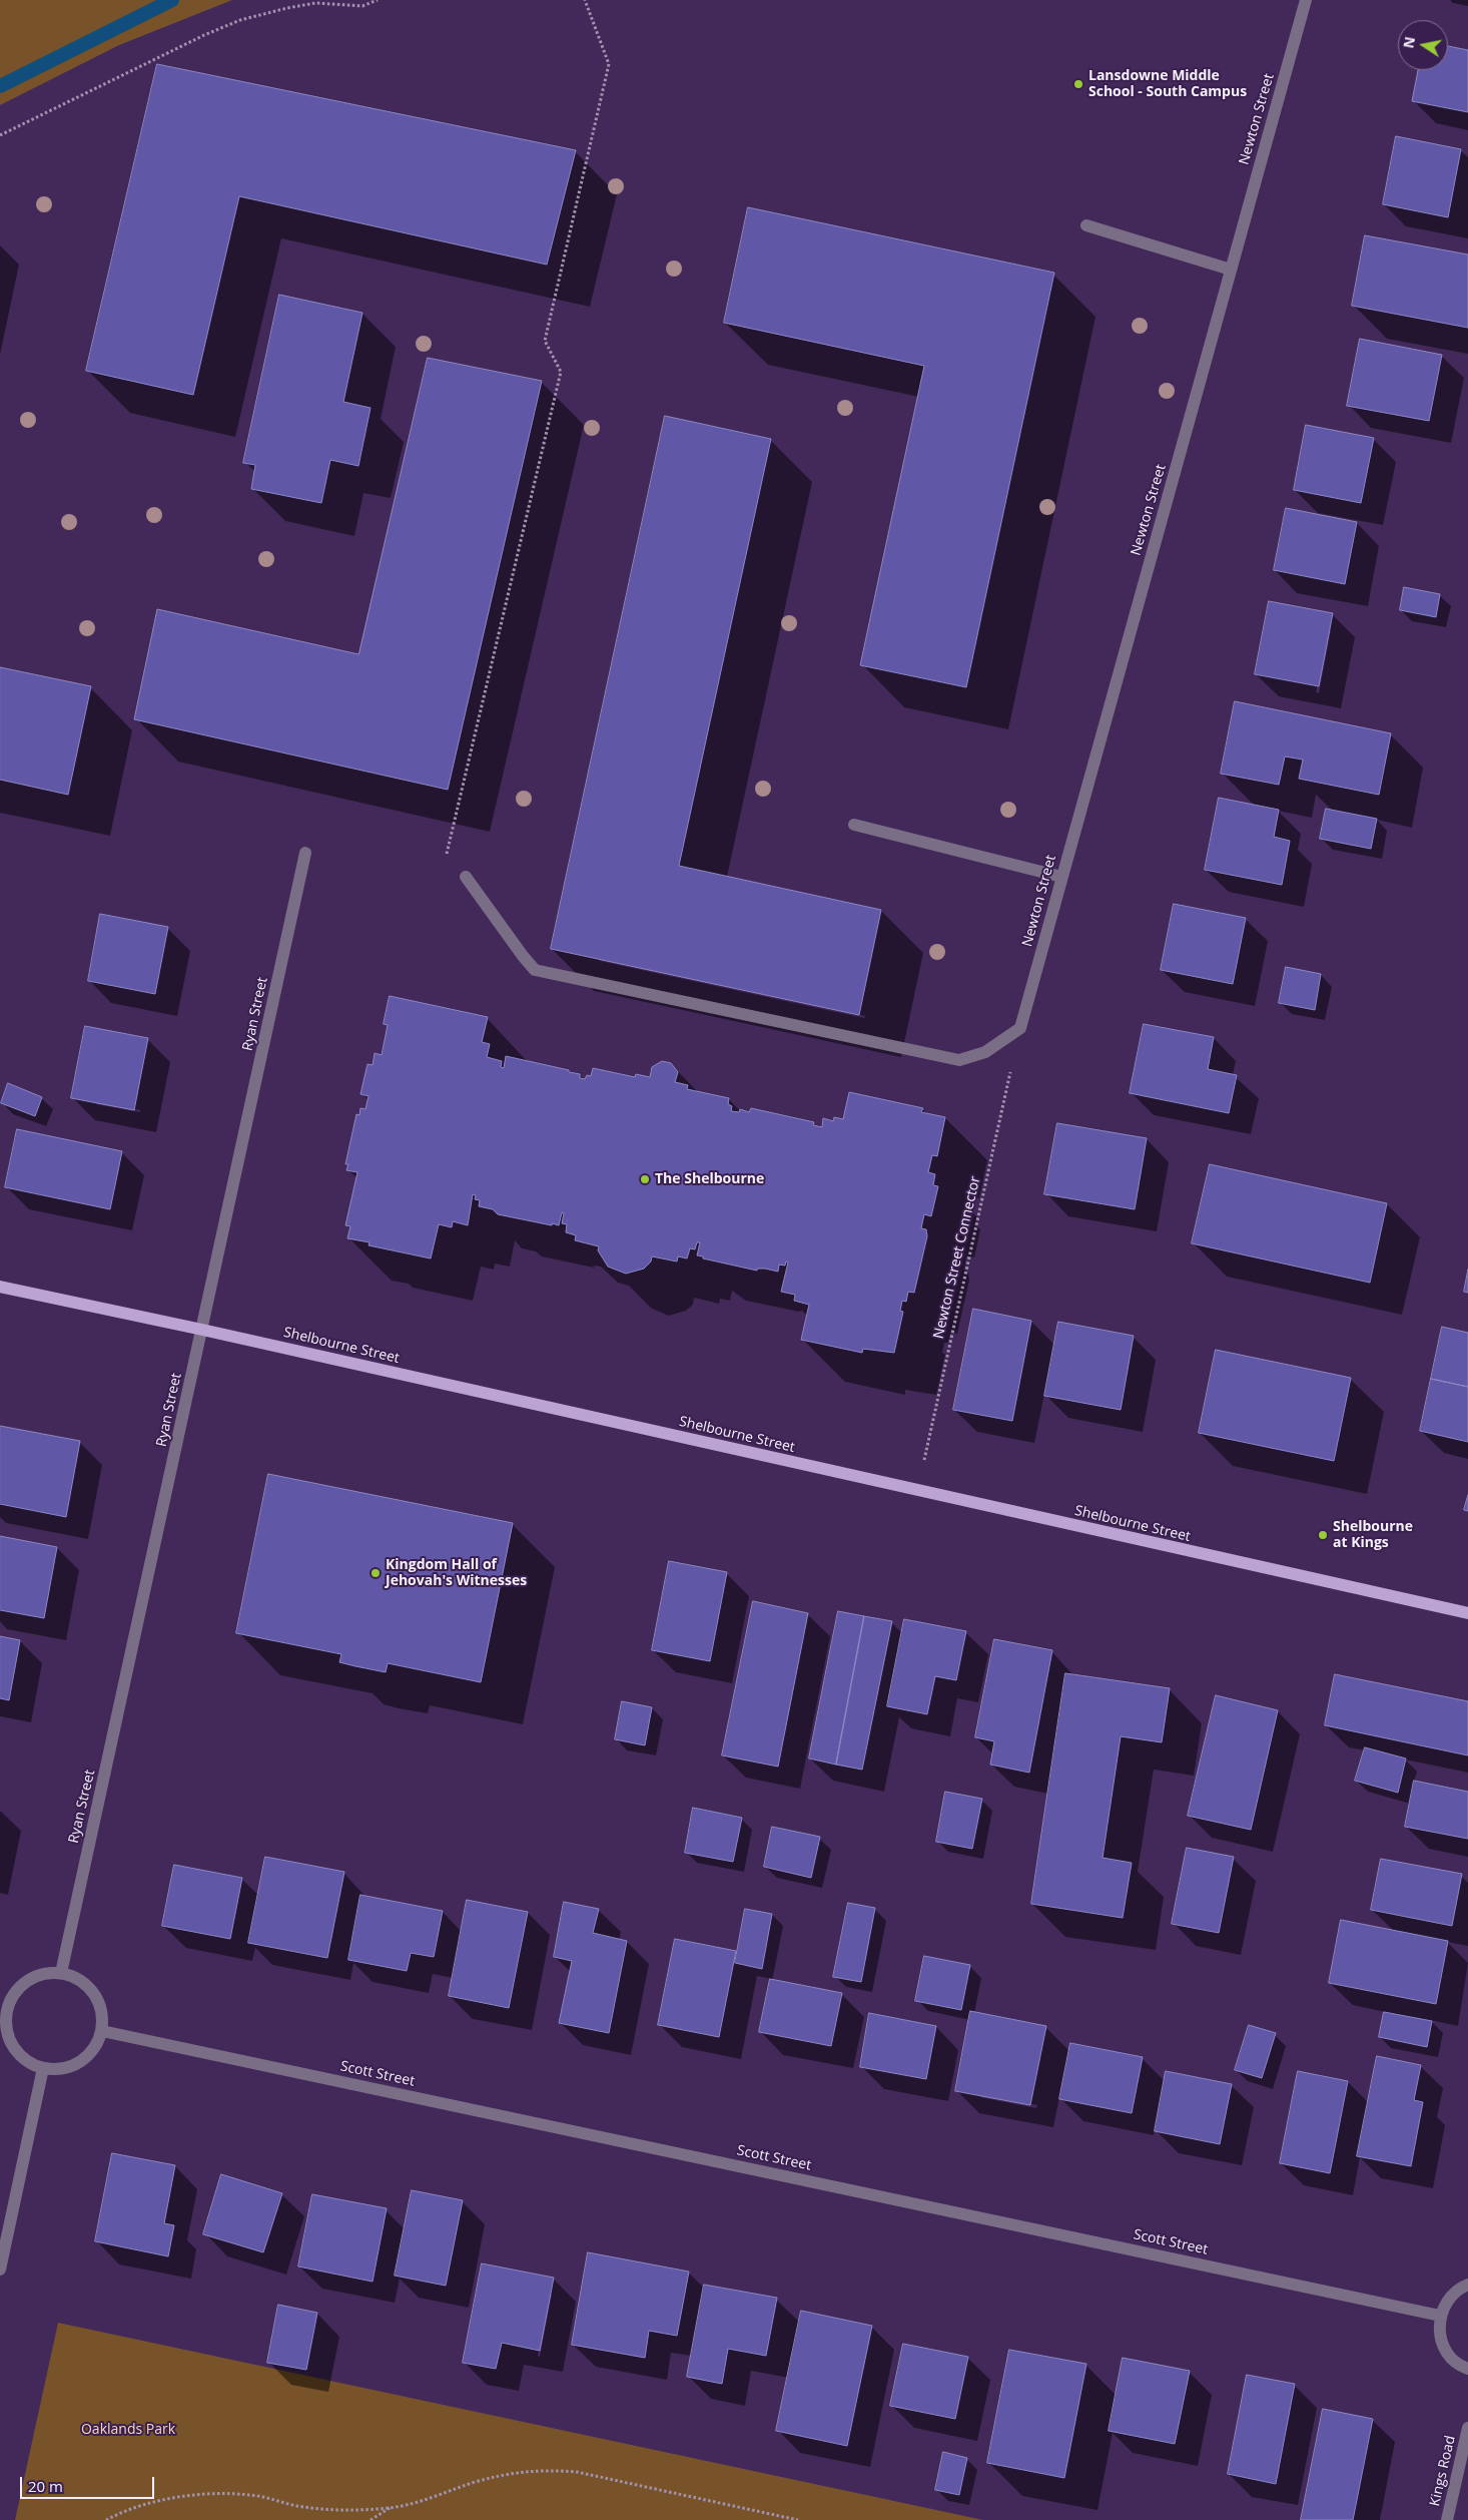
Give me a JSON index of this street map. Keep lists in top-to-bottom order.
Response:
{
  "streets": {
    "main road": ["Shelbourne Street"],
    "street": [
      "Newton Street",
      "Ryan Street",
      "Scott Street",
      "Kings Road"
    ],
    "path": ["Newton Street Connector"]
  },
  "crossings": [
    ["Newton Street", "Newton Street Connector"],
    ["Ryan Street", "Shelbourne Street"],
    ["Ryan Street", "Scott Street"],
    ["Newton Street Connector", "Shelbourne Street"]
  ],
  "parks": ["Oaklands Park"],
  "places": [
    "Lansdowne Middle School - South Campus",
    "The Shelbourne",
    "Shelbourne at Kings",
    "Kingdom Hall of Jehovah's Witnesses"
  ],
  "scale_bar": "20 m",
  "north": "left"
}
